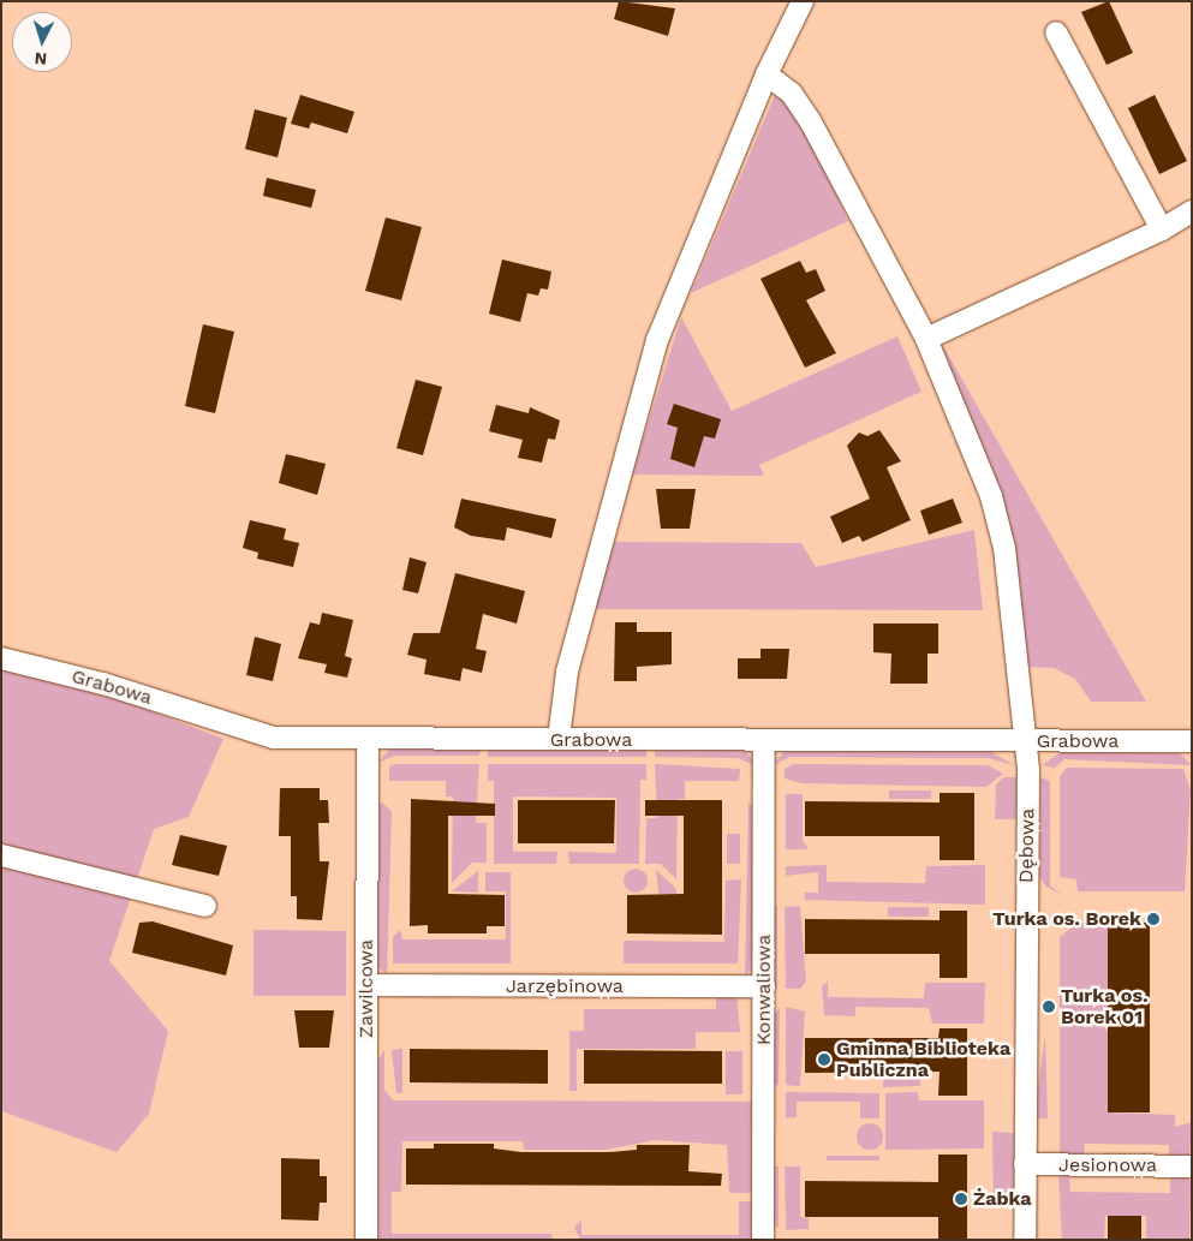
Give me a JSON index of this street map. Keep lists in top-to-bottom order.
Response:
{
  "streets": {
    "street": [
      "Grabowa",
      "Dębowa",
      "Jarzębinowa",
      "Zawilcowa",
      "Konwaliowa",
      "Jesionowa"
    ]
  },
  "crossings": [
    ["Grabowa", "Dębowa"],
    ["Grabowa", "Zawilcowa"],
    ["Grabowa", "Konwaliowa"],
    ["Dębowa", "Jesionowa"],
    ["Jarzębinowa", "Zawilcowa"],
    ["Jarzębinowa", "Konwaliowa"]
  ],
  "places": [
    "Turka os. Borek",
    "Turka os. Borek 01",
    "Gminna Biblioteka Publiczna",
    "Żabka"
  ],
  "north": "bottom"
}
